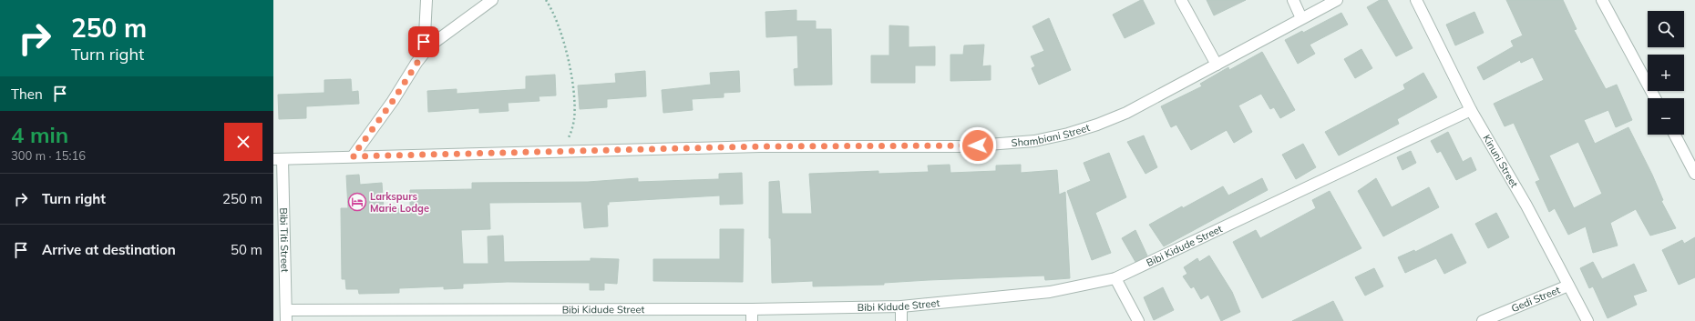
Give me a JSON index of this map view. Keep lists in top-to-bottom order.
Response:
{
  "streets": {
    "street": [
      "Shambiani Street",
      "Kinuni Street",
      "Bibi Titi Street",
      "Bibi Kidude Street",
      "Gedi Street"
    ]
  },
  "crossings": [
    ["Shambiani Street", "Bibi Titi Street"],
    ["Kinuni Street", "Bibi Kidude Street"],
    ["Kinuni Street", "Gedi Street"],
    ["Bibi Titi Street", "Bibi Kidude Street"]
  ],
  "places": {
    "hotel": ["Larkspurs Marie Lodge"]
  },
  "page": {
    "turn": ["250 m", "Turn right"],
    "map_buttons": ["+", "−"],
    "then": "Then",
    "heading": ["4 min", "300 m · 15:16"],
    "list": [
      {
        "name": "Turn right",
        "value": "250 m"
      },
      {
        "name": "Arrive at destination",
        "value": "50 m"
      }
    ]
  }
}
